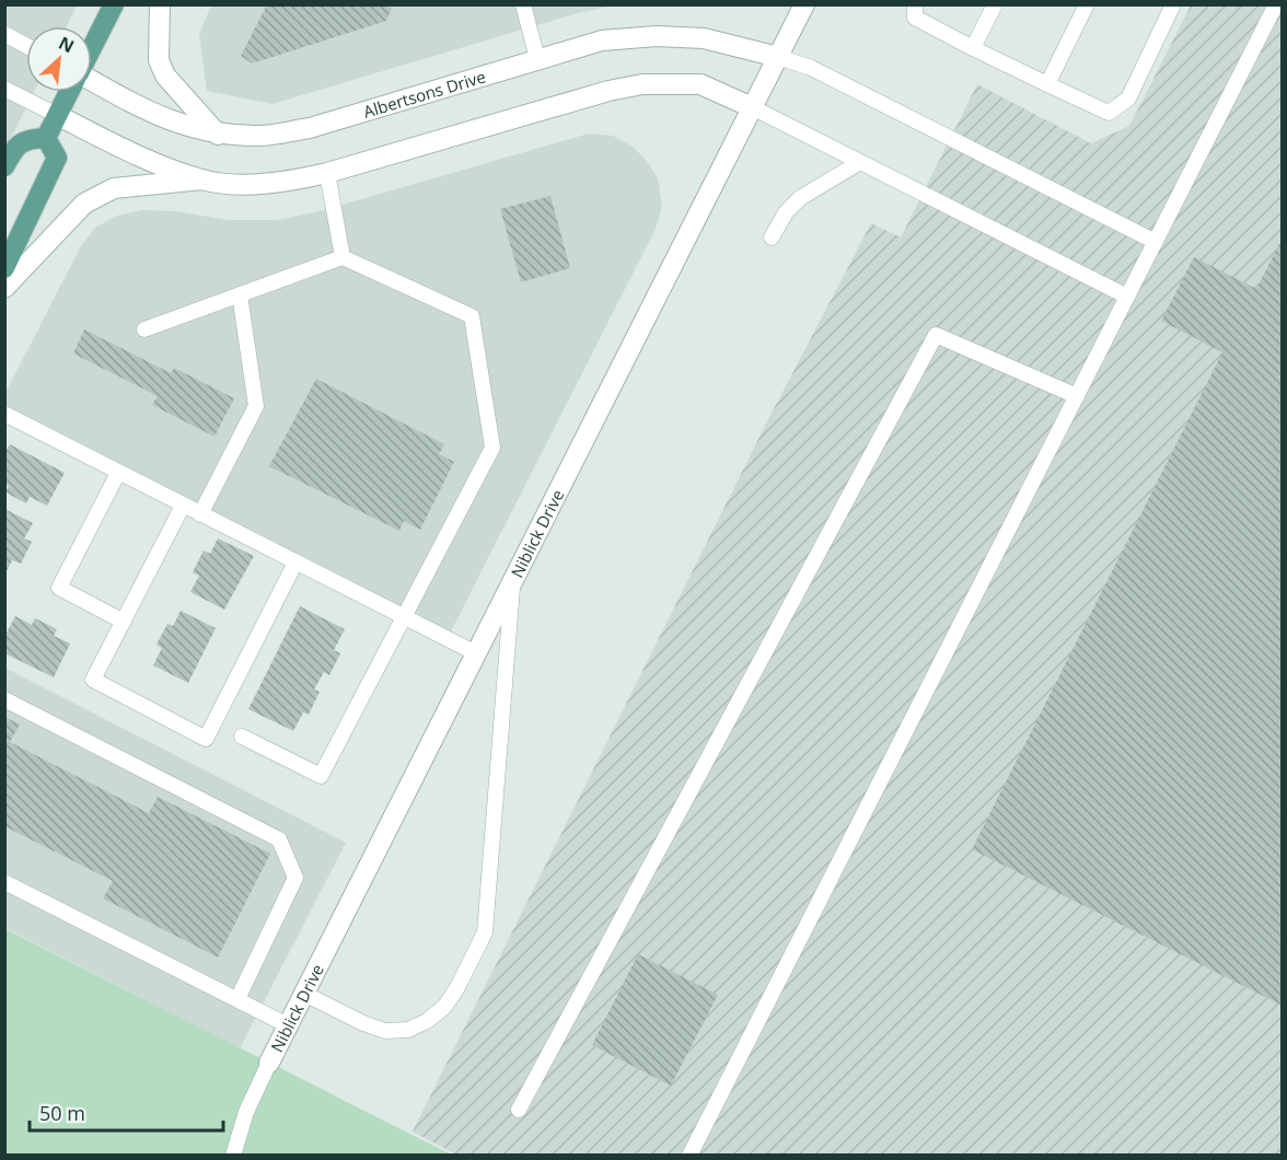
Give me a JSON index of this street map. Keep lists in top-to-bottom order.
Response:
{
  "streets": {
    "street": ["Albertsons Drive", "Niblick Drive"]
  },
  "crossings": [
    ["Albertsons Drive", "Niblick Drive"]
  ],
  "scale_bar": "50 m",
  "north": "top right"
}
